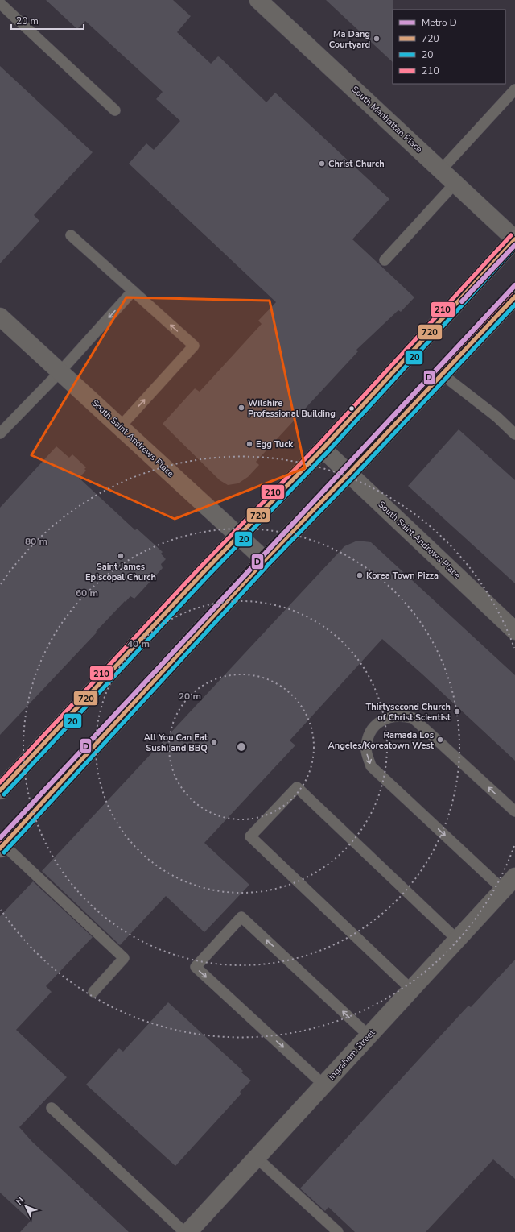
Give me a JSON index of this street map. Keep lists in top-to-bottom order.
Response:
{
  "streets": {
    "street": ["South Manhattan Place", "South Saint Andrews Place", "Ingraham Street"]
  },
  "places": [
    "Ma Dang Courtyard",
    "Christ Church",
    "Wilshire Professional Building",
    "Egg Tuck",
    "Saint James Episcopal Church",
    "Korea Town Pizza",
    "Thirtysecond Church of Christ Scientist",
    "Ramada Los Angeles/Koreatown West",
    "All You Can Eat Sushi and BBQ"
  ],
  "lines": [
    "transit line 210",
    "transit line 720",
    "metro line D",
    "transit line 20"
  ],
  "legend": [
    "Metro D",
    "720",
    "20",
    "210"
  ],
  "scale_bar": "20 m",
  "north": "top left",
  "rings": [
    "80 m",
    "60 m",
    "40 m",
    "20 m"
  ]
}
